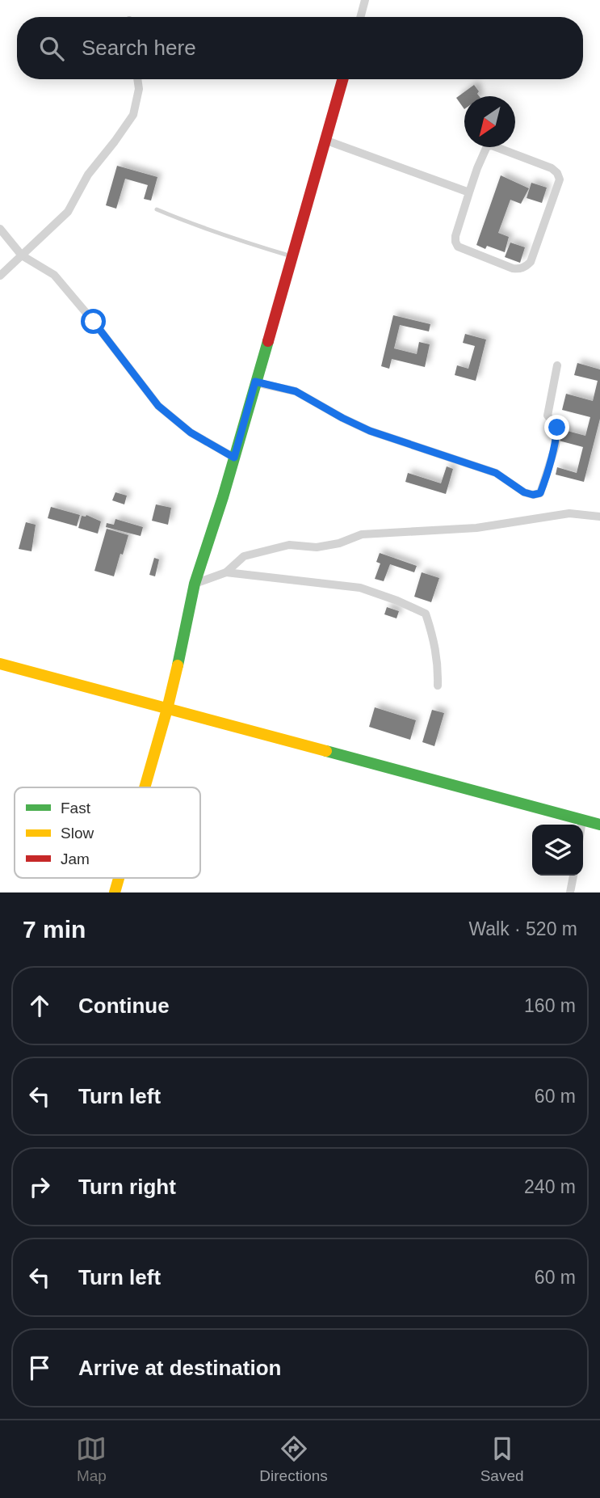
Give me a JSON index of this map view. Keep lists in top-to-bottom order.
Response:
{
  "legend": ["Fast", "Slow", "Jam"],
  "north": "bottom left",
  "page": {
    "search": "Search here",
    "heading": ["7 min", "Walk · 520 m"],
    "list": [
      ["Continue", "160 m"],
      ["Turn left", "60 m"],
      ["Turn right", "240 m"],
      ["Turn left", "60 m"],
      "Arrive at destination"
    ],
    "nav": ["Map", "Directions", "Saved"]
  }
}
